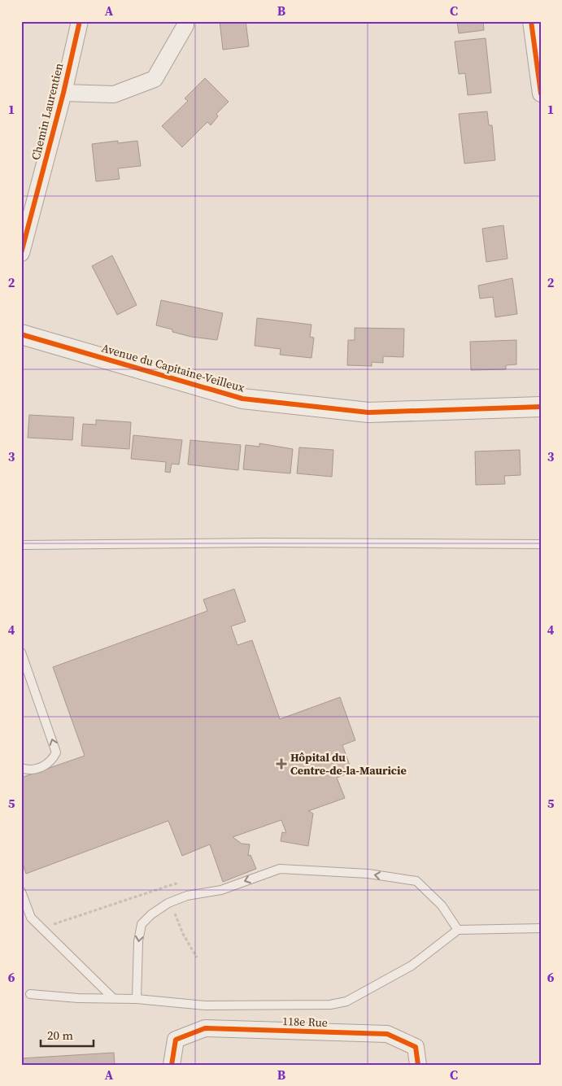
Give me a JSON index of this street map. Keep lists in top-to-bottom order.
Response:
{
  "streets": {
    "street": ["Chemin Laurentien", "Avenue du Capitaine-Veilleux", "118e Rue"]
  },
  "places": {
    "health": ["Hôpital du Centre-de-la-Mauricie"]
  },
  "scale_bar": "20 m",
  "grid": {
    "columns": ["A", "B", "C"],
    "rows": [
      "1",
      "2",
      "3",
      "4",
      "5",
      "6"
    ]
  }
}
